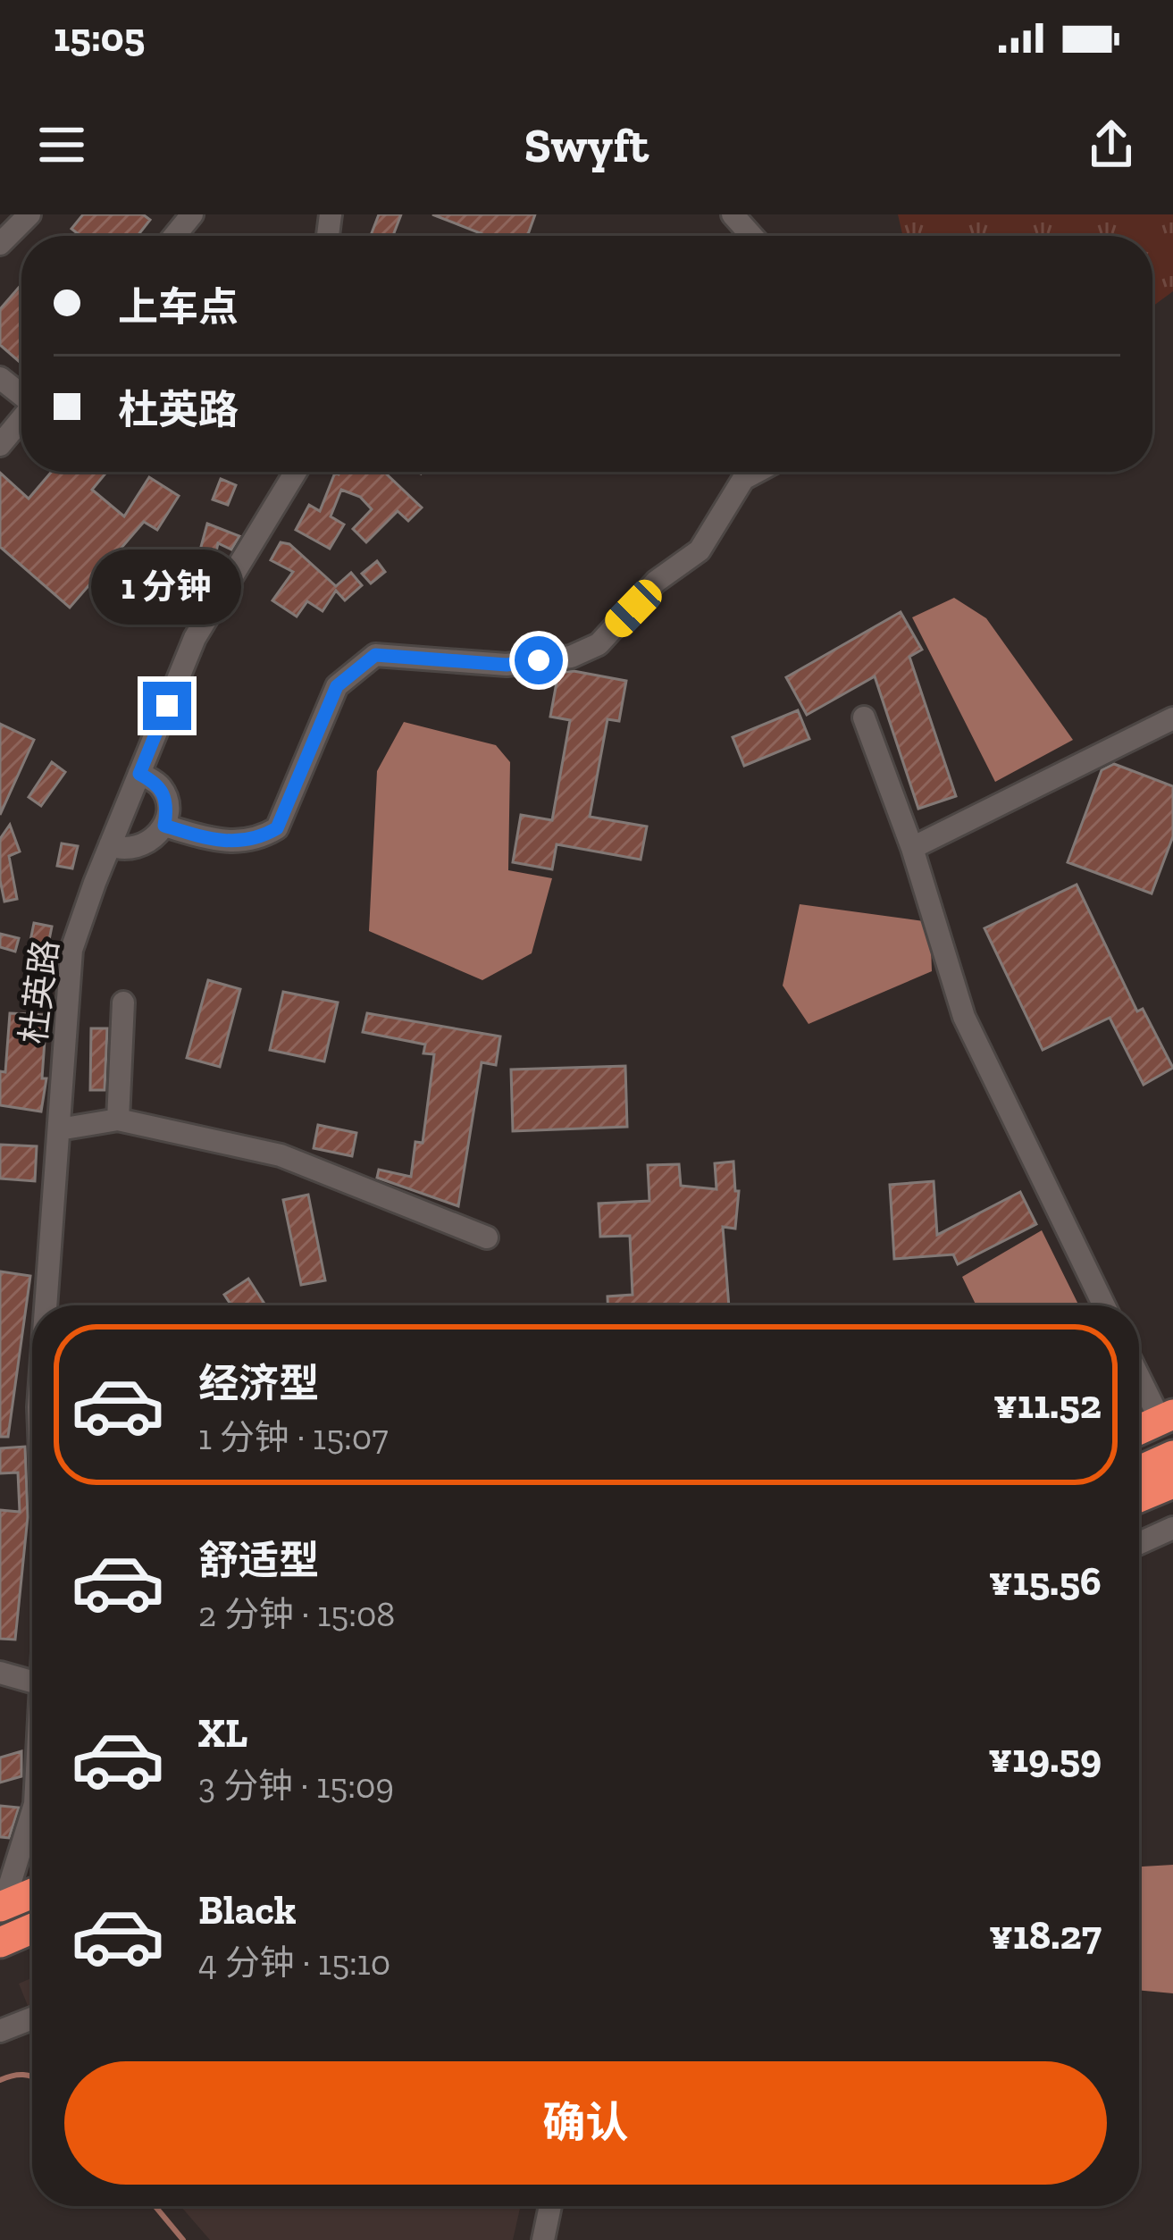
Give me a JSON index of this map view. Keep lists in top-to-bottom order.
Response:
{
  "streets": {
    "street": ["杜英路"]
  },
  "page": {
    "status": "15:05",
    "header": "Swyft",
    "banner": ["上车点", "杜英路"],
    "bubble": "1 分钟",
    "list": [
      {
        "name": "经济型",
        "note": "1 分钟 · 15:07",
        "value": "¥11.52"
      },
      {
        "name": "舒适型",
        "note": "2 分钟 · 15:08",
        "value": "¥15.56"
      },
      {
        "name": "XL",
        "note": "3 分钟 · 15:09",
        "value": "¥19.59"
      },
      {
        "name": "Black",
        "note": "4 分钟 · 15:10",
        "value": "¥18.27"
      }
    ],
    "buttons": "确认"
  }
}
